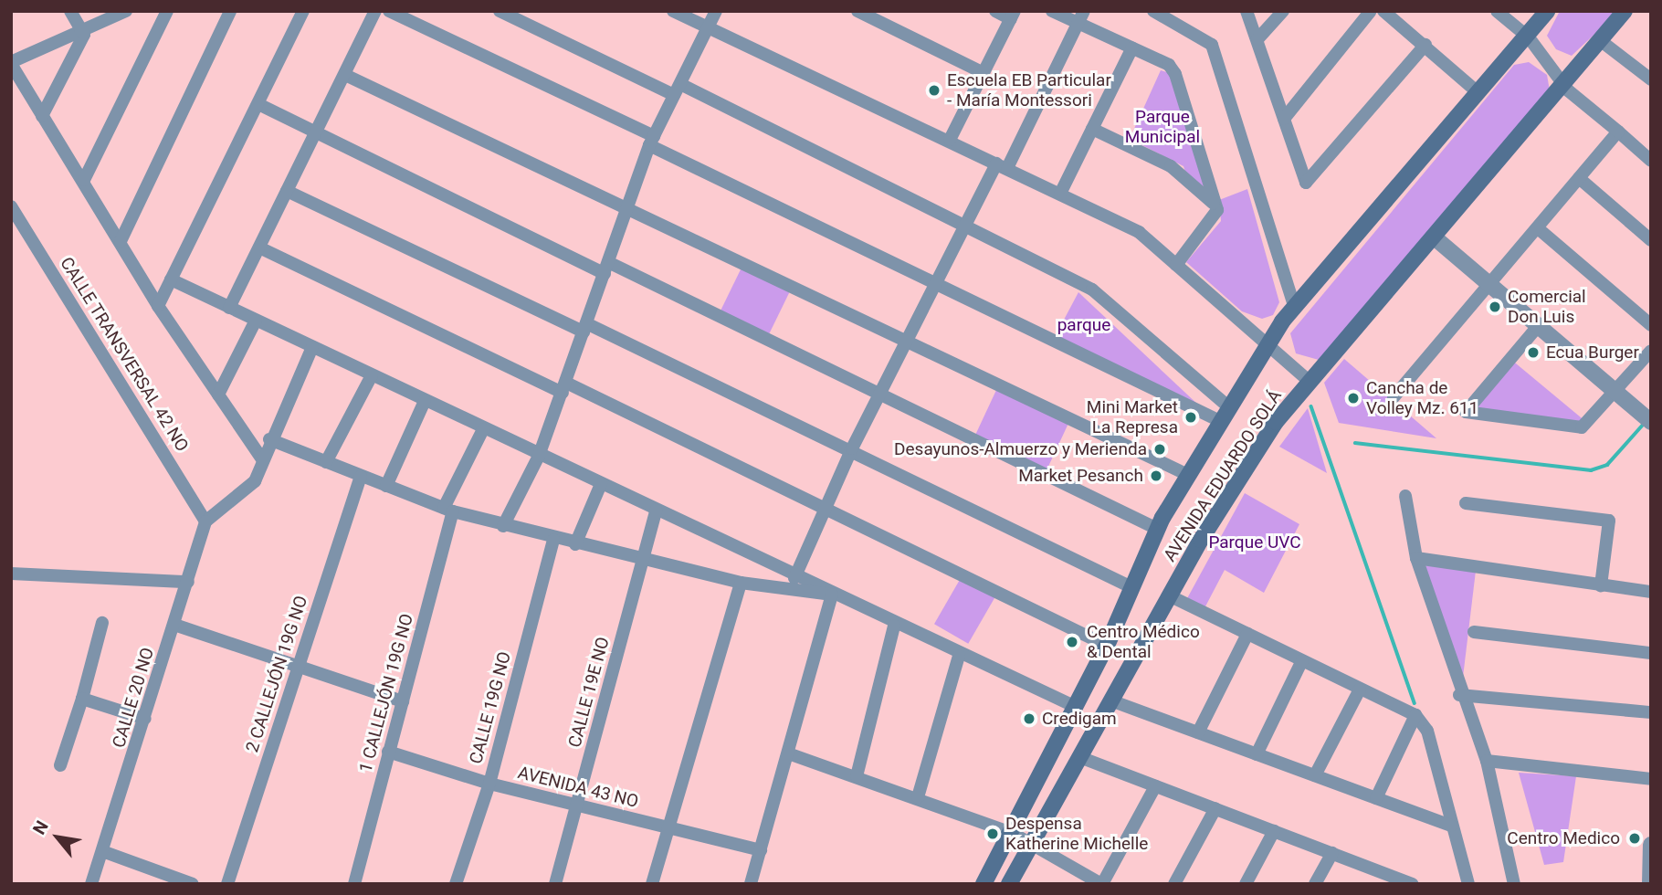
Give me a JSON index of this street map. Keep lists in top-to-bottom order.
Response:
{
  "streets": {
    "main road": ["AVENIDA EDUARDO SOLÁ"],
    "street": [
      "CALLE TRANSVERSAL 42 NO",
      "2 CALLEJÓN 19G NO",
      "CALLE 19E NO",
      "1 CALLEJÓN 19G NO",
      "CALLE 20 NO",
      "CALLE 19G NO",
      "AVENIDA 43 NO"
    ]
  },
  "crossings": [
    ["CALLE TRANSVERSAL 42 NO", "CALLE 20 NO"],
    ["CALLE 19E NO", "AVENIDA 43 NO"],
    ["1 CALLEJÓN 19G NO", "AVENIDA 43 NO"],
    ["CALLE 19G NO", "AVENIDA 43 NO"]
  ],
  "parks": ["Parque Municipal", "parque", "Parque UVC"],
  "places": [
    "Escuela EB Particular - María Montessori",
    "Comercial Don Luis",
    "Ecua Burger",
    "Cancha de Volley Mz. 611",
    "Mini Market La Represa",
    "Desayunos-Almuerzo y Merienda",
    "Market Pesanch",
    "Centro Médico & Dental",
    "Credigam",
    "Despensa Katherine Michelle",
    "Centro Medico"
  ],
  "north": "top left"
}
